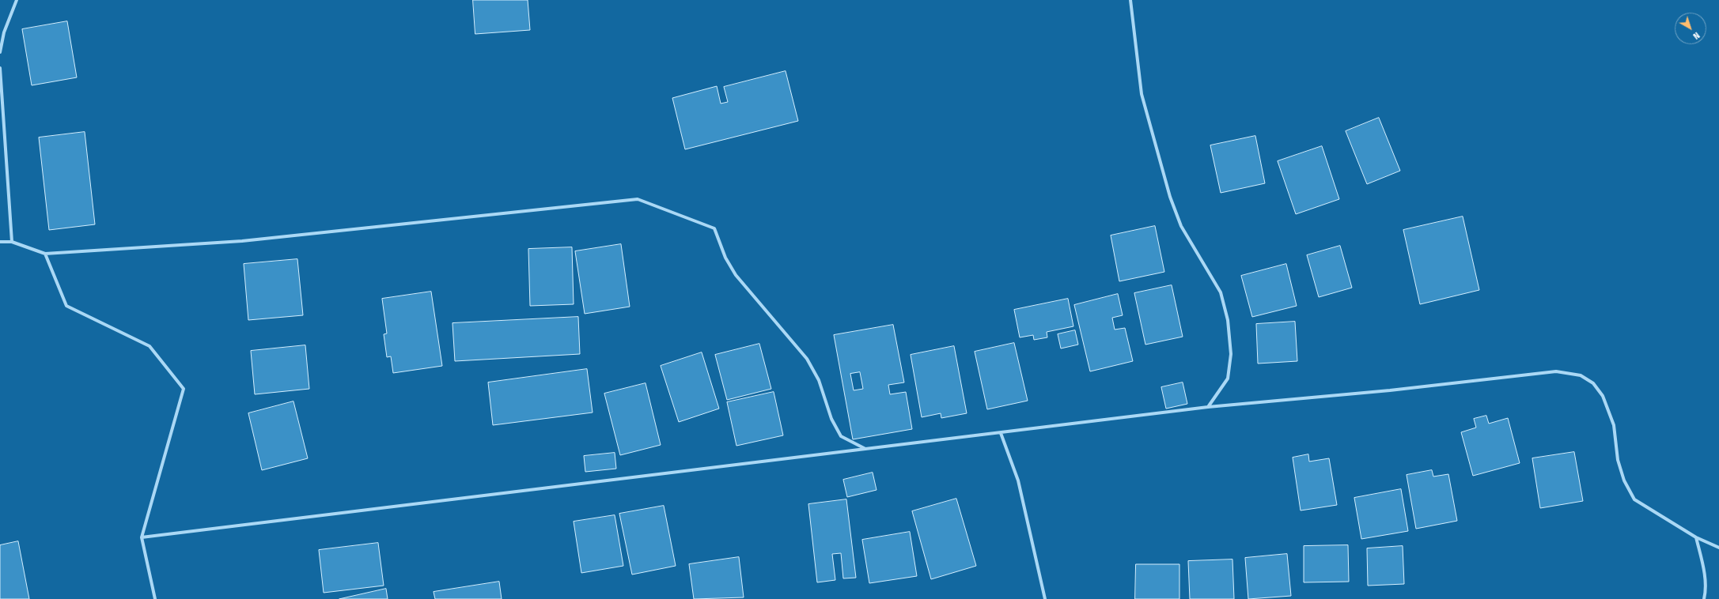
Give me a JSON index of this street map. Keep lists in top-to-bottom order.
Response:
{
  "north": "bottom right"
}
